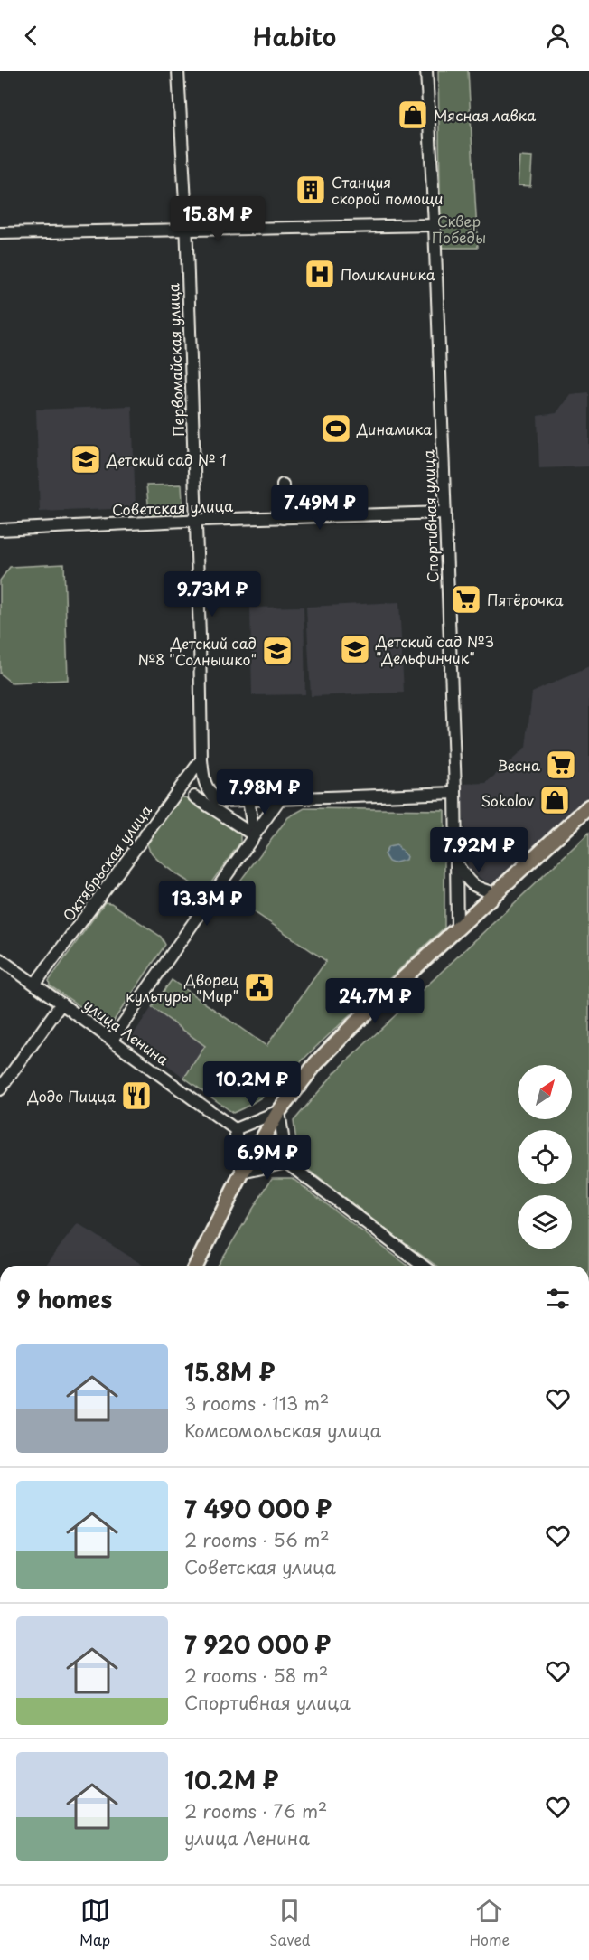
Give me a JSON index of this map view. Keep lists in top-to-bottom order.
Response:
{
  "streets": {
    "street": [
      "Первомайская улица",
      "Советская улица",
      "Спортивная улица",
      "Октябрьская улица",
      "улица Ленина"
    ]
  },
  "crossings": [
    ["Первомайская улица", "Советская улица"],
    ["Первомайская улица", "Октябрьская улица"],
    ["Советская улица", "Спортивная улица"],
    ["Октябрьская улица", "улица Ленина"]
  ],
  "parks": ["Сквер Победы"],
  "places": {
    "shop": ["Мясная лавка", "Sokolov"],
    "building": ["Станция скорой помощи"],
    "hospital": ["Поликлиника"],
    "sports": ["Динамика"],
    "school or university": ["Детский сад № 1", "Детский сад №3 \"Дельфинчик\"", "Детский сад №8 \"Солнышко\""],
    "supermarket": ["Пятёрочка", "Весна"],
    "public building": ["Дворец культуры \"Мир\""],
    "restaurant": ["Додо Пицца"]
  },
  "north": "top right",
  "page": {
    "header": "Habito",
    "price": [
      "15.8M ₽",
      "7.49M ₽",
      "9.73M ₽",
      "7.98M ₽",
      "7.92M ₽",
      "13.3M ₽",
      "24.7M ₽",
      "10.2M ₽",
      "6.9M ₽"
    ],
    "heading": "9 homes",
    "list": [
      {
        "name": "15.8M ₽",
        "note": "3 rooms · 113 m² · Комсомольская улица"
      },
      {
        "name": "7 490 000 ₽",
        "note": "2 rooms · 56 m² · Советская улица"
      },
      {
        "name": "7 920 000 ₽",
        "note": "2 rooms · 58 m² · Спортивная улица"
      },
      {
        "name": "10.2M ₽",
        "note": "2 rooms · 76 m² · улица Ленина"
      }
    ],
    "tabs": ["Map", "Saved", "Home"]
  }
}
